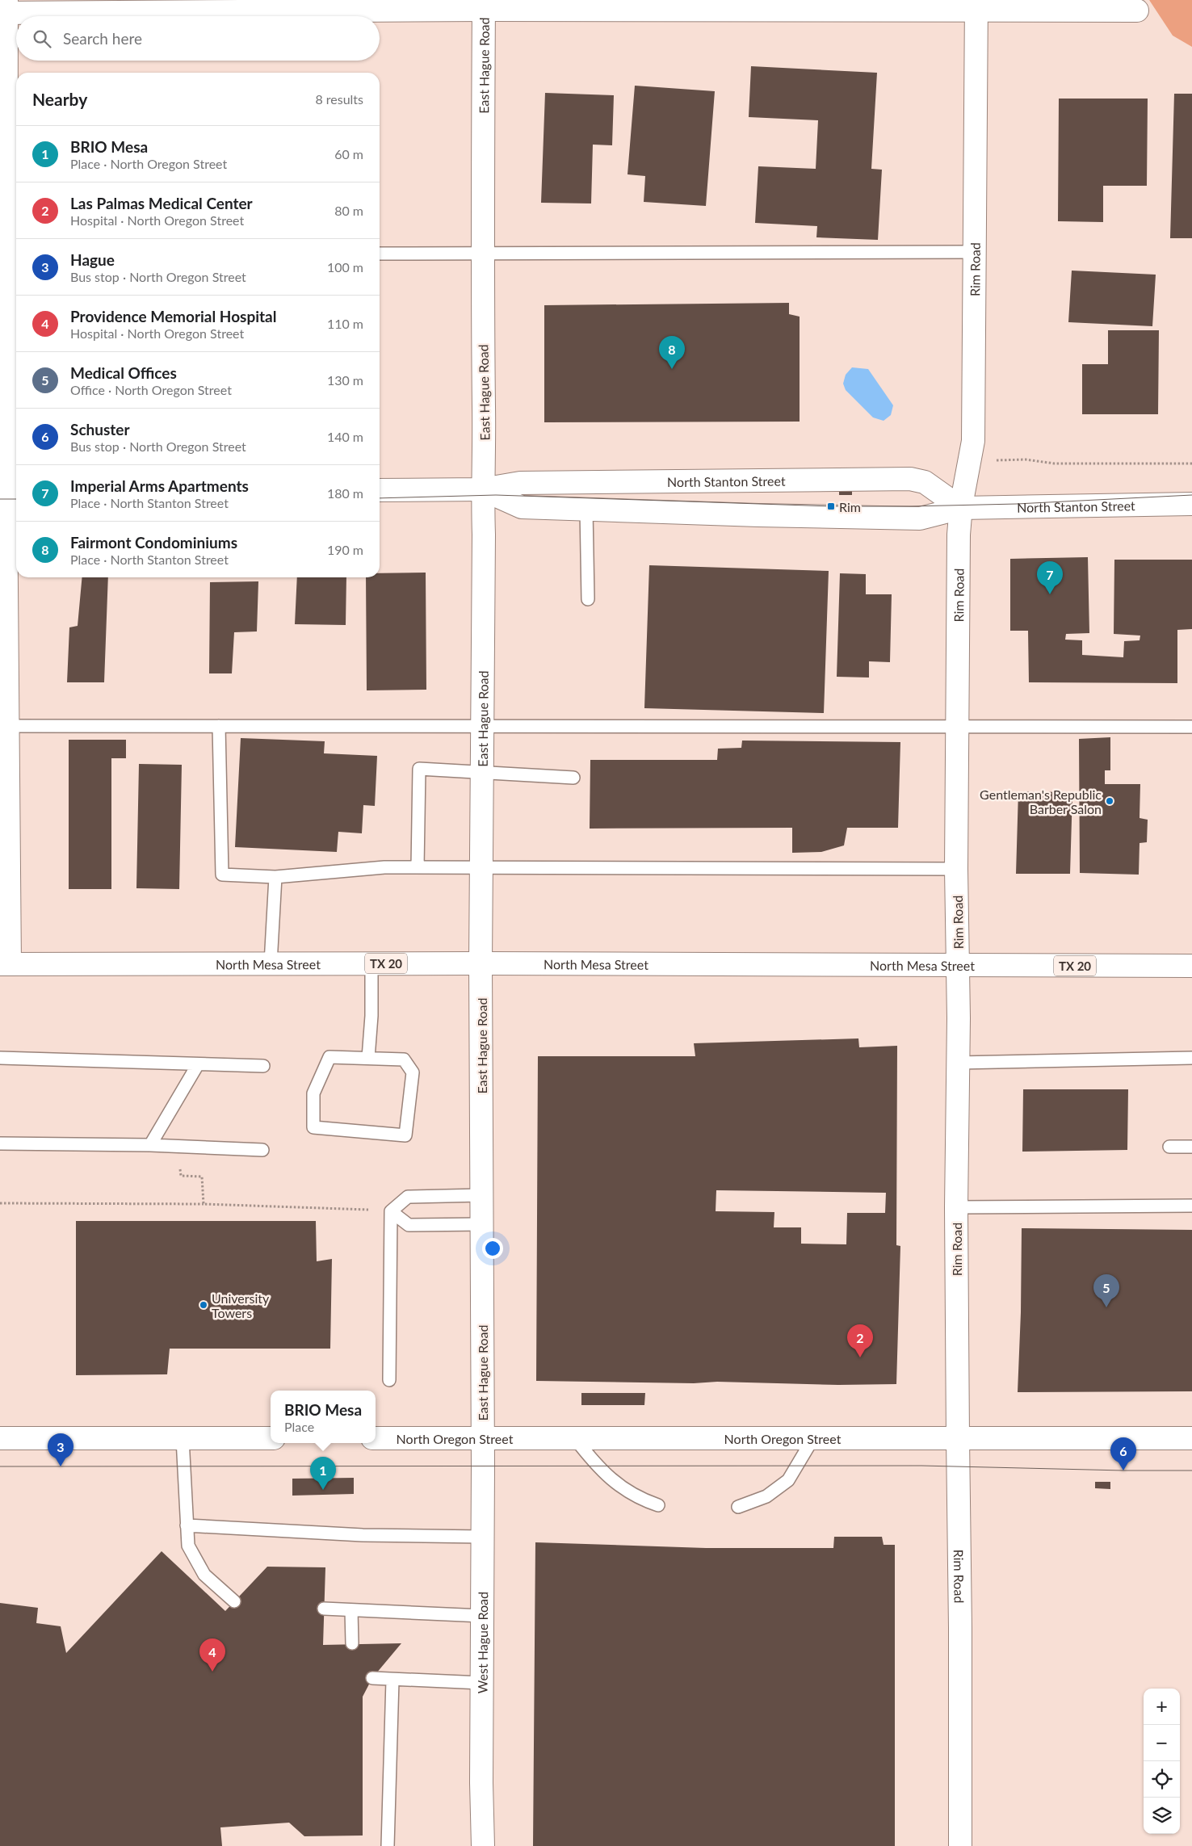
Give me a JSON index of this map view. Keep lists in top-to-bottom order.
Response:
{
  "streets": {
    "street": [
      "East Hague Road",
      "Rim Road",
      "North Stanton Street",
      "North Mesa Street",
      "TX 20",
      "North Oregon Street",
      "West Hague Road"
    ]
  },
  "crossings": [
    ["East Hague Road", "North Stanton Street"],
    ["East Hague Road", "North Mesa Street"],
    ["East Hague Road", "North Oregon Street"],
    ["East Hague Road", "West Hague Road"],
    ["Rim Road", "North Stanton Street"],
    ["Rim Road", "North Mesa Street"],
    ["Rim Road", "North Oregon Street"],
    ["North Oregon Street", "West Hague Road"]
  ],
  "places": {
    "transit": ["Rim"],
    "other": ["Gentleman's Republic Barber Salon", "University Towers"]
  },
  "page": {
    "search": "Search here",
    "heading": ["Nearby", "8 results"],
    "list": [
      {
        "mark": "1",
        "name": "BRIO Mesa",
        "note": "Place · North Oregon Street",
        "value": "60 m"
      },
      {
        "mark": "2",
        "name": "Las Palmas Medical Center",
        "note": "Hospital · North Oregon Street",
        "value": "80 m"
      },
      {
        "mark": "3",
        "name": "Hague",
        "note": "Bus stop · North Oregon Street",
        "value": "100 m"
      },
      {
        "mark": "4",
        "name": "Providence Memorial Hospital",
        "note": "Hospital · North Oregon Street",
        "value": "110 m"
      },
      {
        "mark": "5",
        "name": "Medical Offices",
        "note": "Office · North Oregon Street",
        "value": "130 m"
      },
      {
        "mark": "6",
        "name": "Schuster",
        "note": "Bus stop · North Oregon Street",
        "value": "140 m"
      },
      {
        "mark": "7",
        "name": "Imperial Arms Apartments",
        "note": "Place · North Stanton Street",
        "value": "180 m"
      },
      {
        "mark": "8",
        "name": "Fairmont Condominiums",
        "note": "Place · North Stanton Street",
        "value": "190 m"
      }
    ],
    "pins": [
      "8",
      "7",
      "5",
      "2",
      "3",
      "6",
      "1",
      "4"
    ],
    "popup": ["BRIO Mesa", "Place"],
    "map_buttons": ["+", "−"]
  }
}
